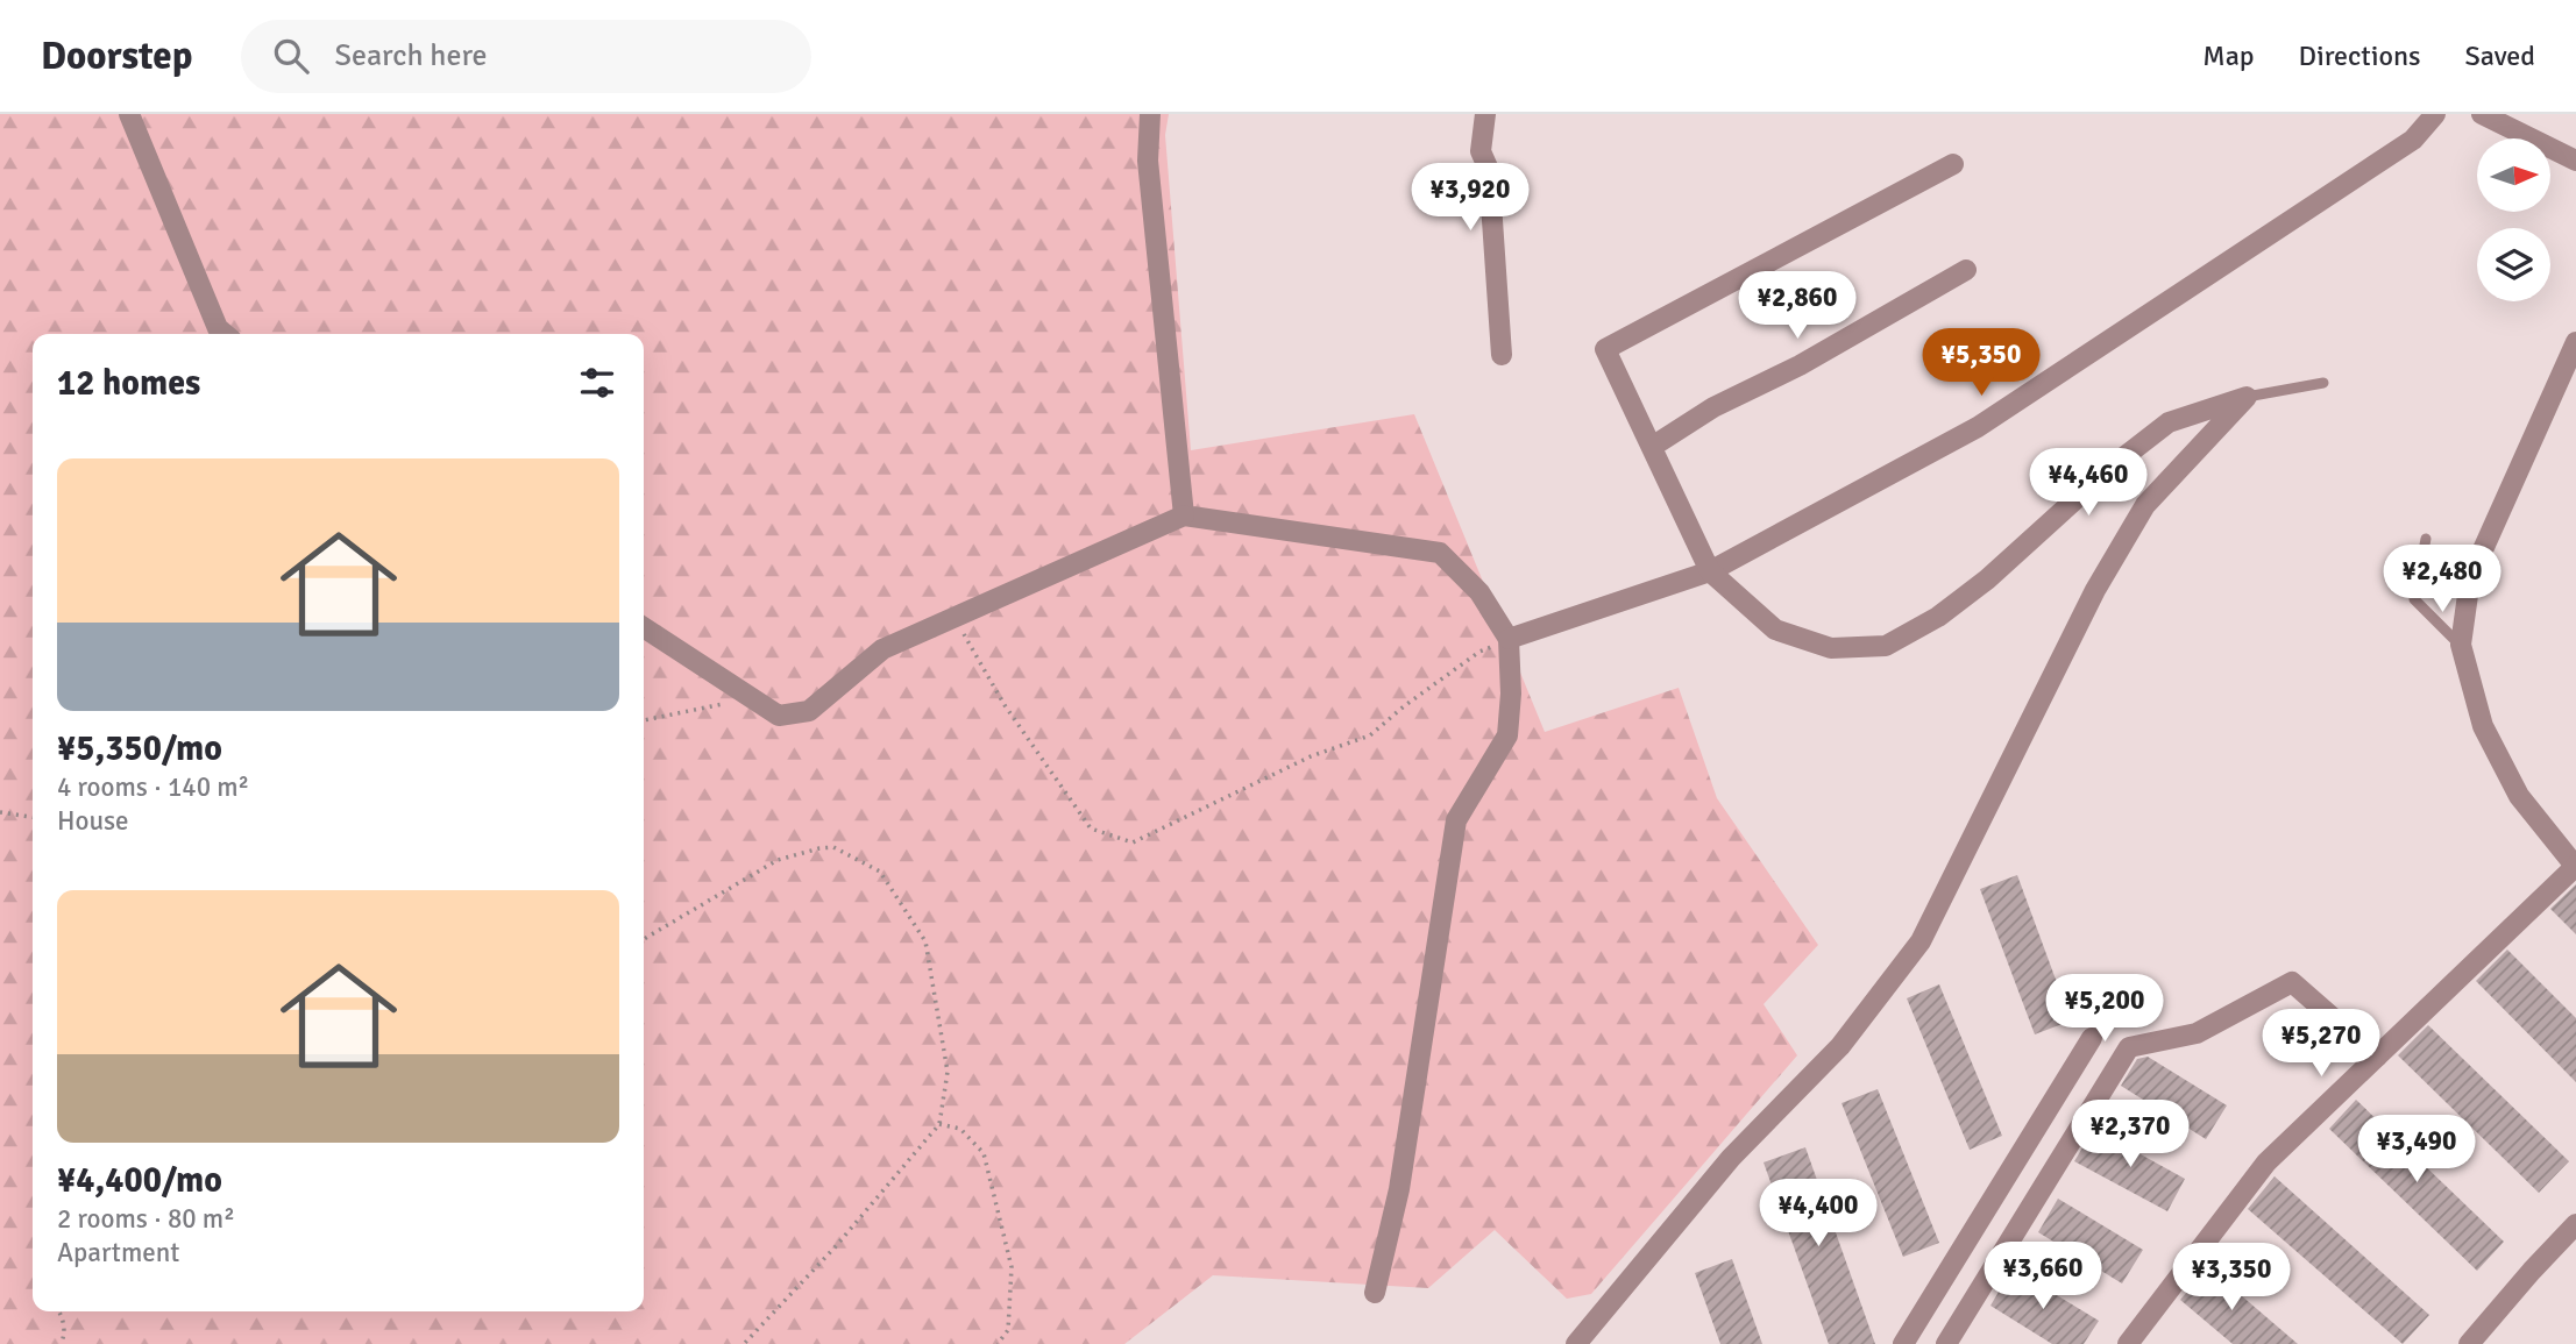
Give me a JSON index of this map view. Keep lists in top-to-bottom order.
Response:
{
  "north": "right",
  "page": {
    "header": "Doorstep",
    "search": "Search here",
    "nav": ["Map", "Directions", "Saved"],
    "price": [
      "¥3,920",
      "¥2,860",
      "¥5,350",
      "¥4,460",
      "¥2,480",
      "¥5,200",
      "¥5,270",
      "¥2,370",
      "¥3,490",
      "¥4,400",
      "¥3,660",
      "¥3,350"
    ],
    "heading": "12 homes",
    "list": [
      {
        "name": "¥5,350/mo",
        "note": "4 rooms · 140 m² · House"
      },
      {
        "name": "¥4,400/mo",
        "note": "2 rooms · 80 m² · Apartment"
      }
    ]
  }
}
